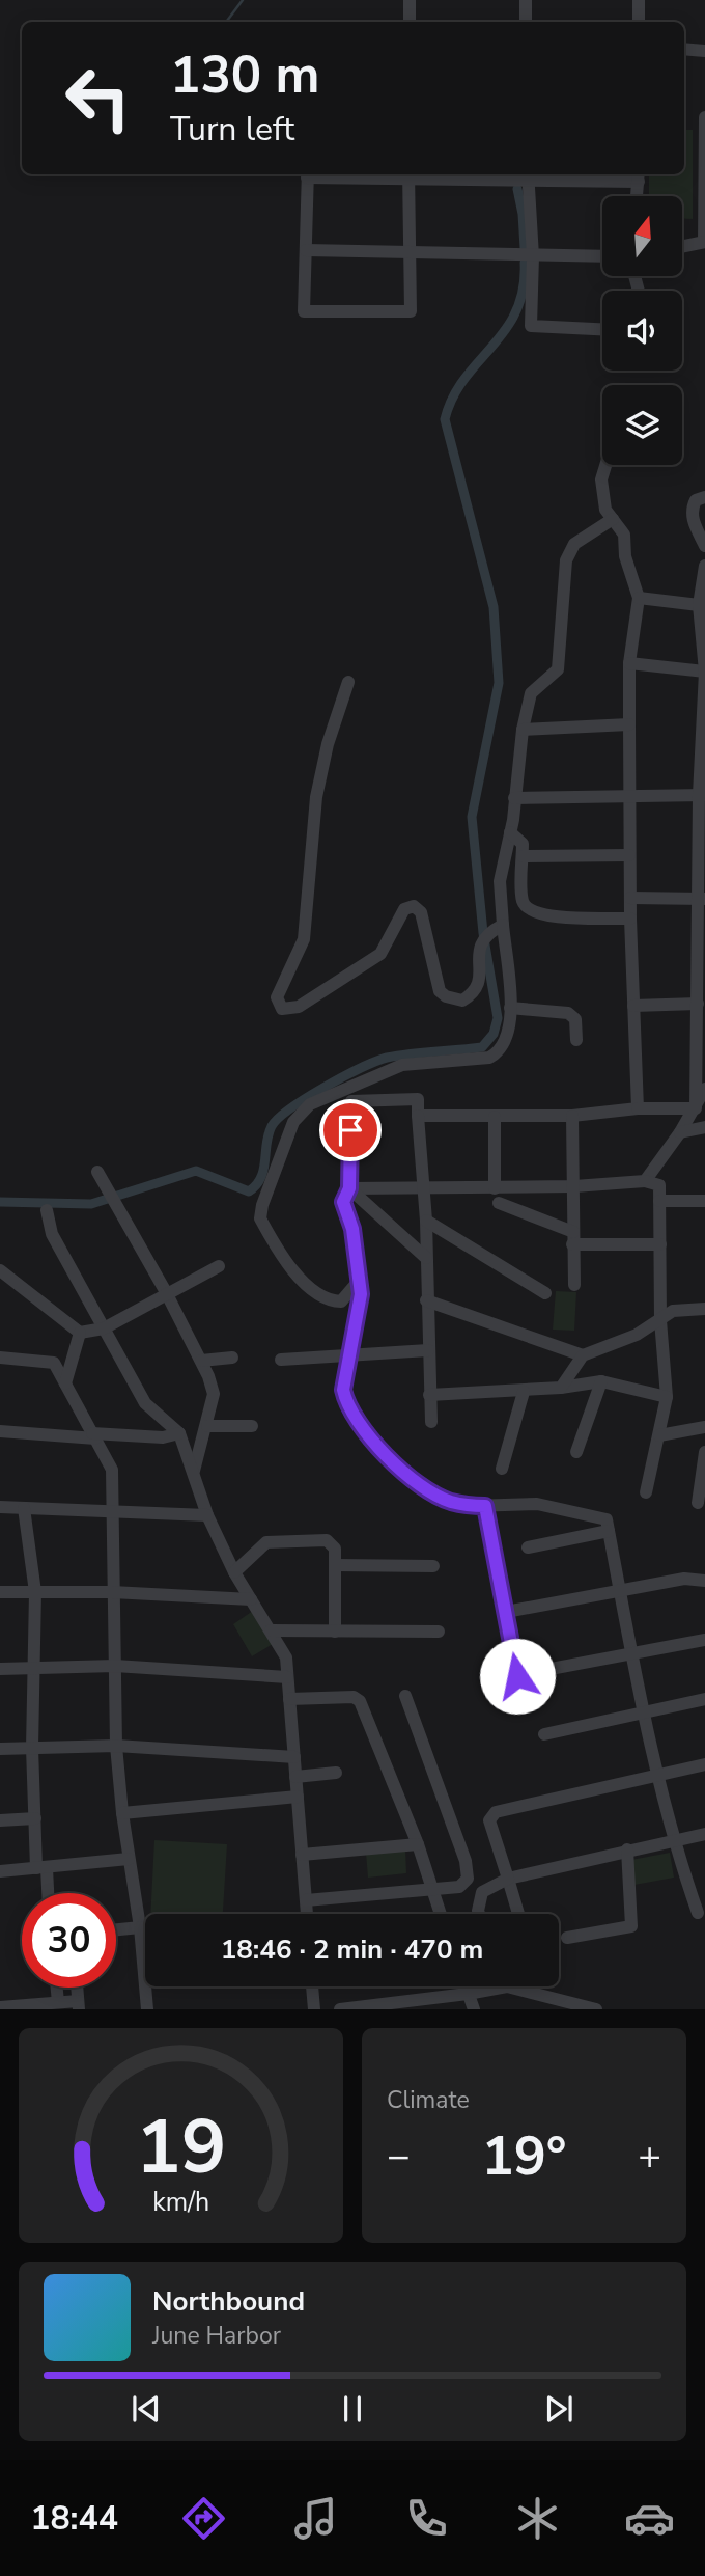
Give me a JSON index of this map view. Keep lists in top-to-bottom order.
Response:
{
  "north": "top",
  "page": {
    "turn": ["130 m", "Turn left"],
    "limit": "30",
    "trip": "18:46 · 2 min · 470 m",
    "tile": "Climate",
    "heat": ["−", "19°", "+"],
    "song": ["Northbound", "June Harbor"],
    "tabs": "18:44",
    "gauge": ["19", "km/h"]
  }
}
